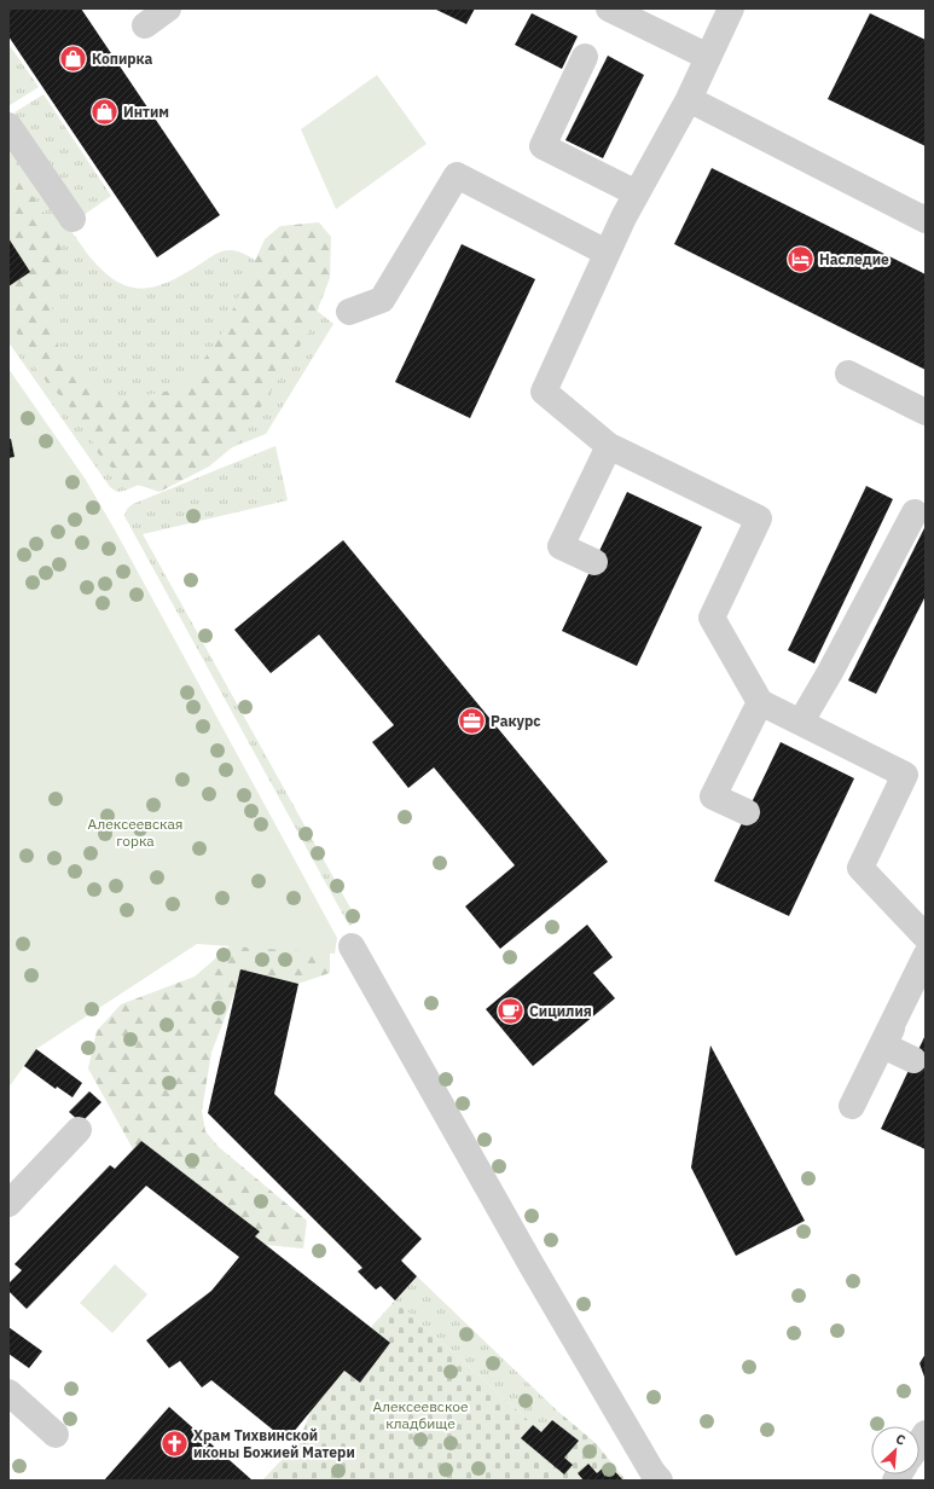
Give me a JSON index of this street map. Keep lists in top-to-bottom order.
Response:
{
  "parks": ["Алексеевская горка", "Алексеевское кладбище"],
  "places": {
    "shop": ["Копирка", "Интим"],
    "hotel": ["Наследие"],
    "office": ["Ракурс"],
    "cafe": ["Сицилия"],
    "church": ["Храм Тихвинской иконы Божией Матери"]
  },
  "north": "top right"
}
